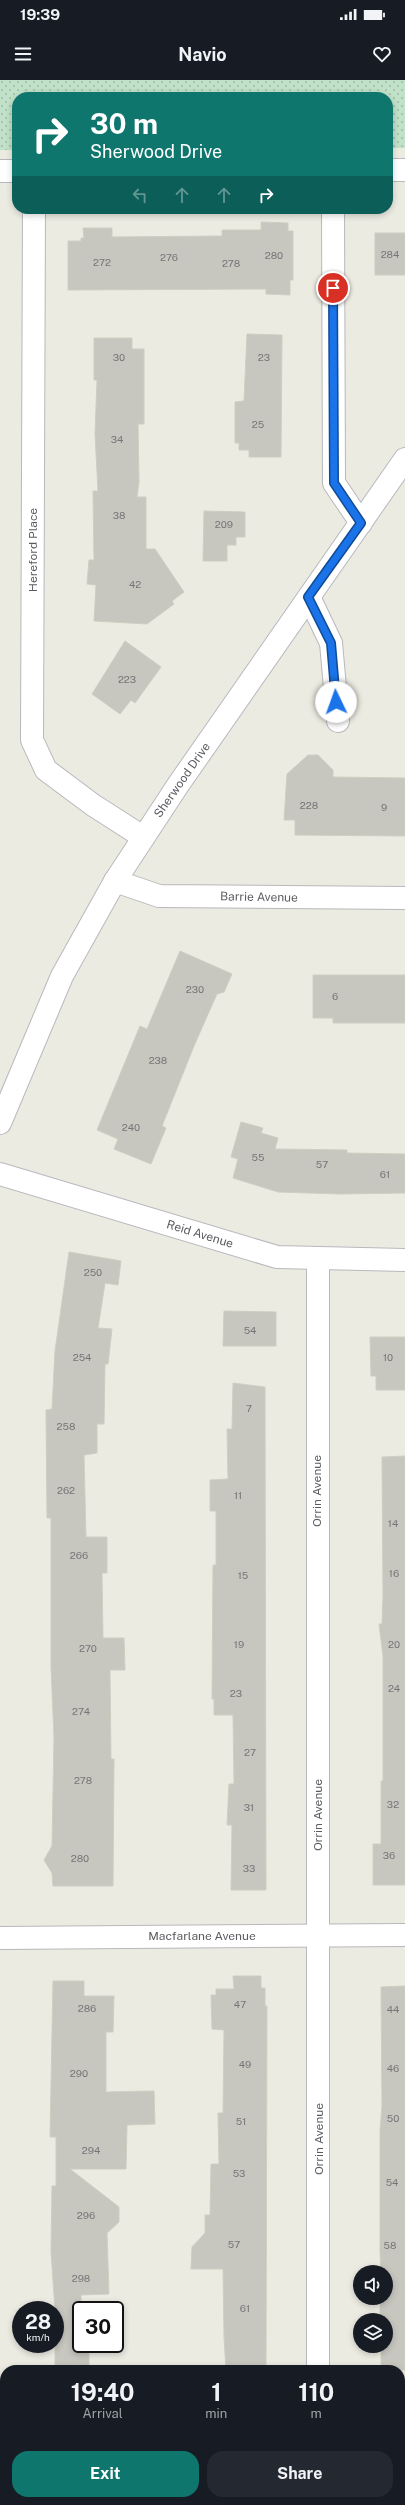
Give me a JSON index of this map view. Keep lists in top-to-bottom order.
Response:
{
  "streets": {
    "street": [
      "Hereford Place",
      "Sherwood Drive",
      "Barrie Avenue",
      "Reid Avenue",
      "Orrin Avenue",
      "Macfarlane Avenue"
    ]
  },
  "crossings": [
    ["Hereford Place", "Sherwood Drive"],
    ["Sherwood Drive", "Barrie Avenue"],
    ["Reid Avenue", "Orrin Avenue"],
    ["Orrin Avenue", "Macfarlane Avenue"]
  ],
  "house_numbers": [
    "284",
    "280",
    "276",
    "272",
    "278",
    "30",
    "23",
    "25",
    "34",
    "38",
    "209",
    "42",
    "223",
    "228",
    "9",
    "230",
    "6",
    "238",
    "240",
    "55",
    "57",
    "61",
    "250",
    "54",
    "254",
    "10",
    "7",
    "258",
    "262",
    "11",
    "14",
    "266",
    "16",
    "15",
    "19",
    "20",
    "270",
    "24",
    "23",
    "274",
    "27",
    "278",
    "32",
    "31",
    "36",
    "280",
    "33",
    "47",
    "286",
    "44",
    "49",
    "46",
    "290",
    "50",
    "51",
    "294",
    "53",
    "54",
    "296",
    "57",
    "58",
    "298",
    "61"
  ],
  "page": {
    "status": "19:39",
    "header": "Navio",
    "turn": ["30 m", "Sherwood Drive"],
    "speed": "28 km/h",
    "limit": "30",
    "eta": [
      "19:40",
      "Arrival",
      "1",
      "min",
      "110",
      "m"
    ],
    "buttons": ["Exit", "Share"]
  }
}
